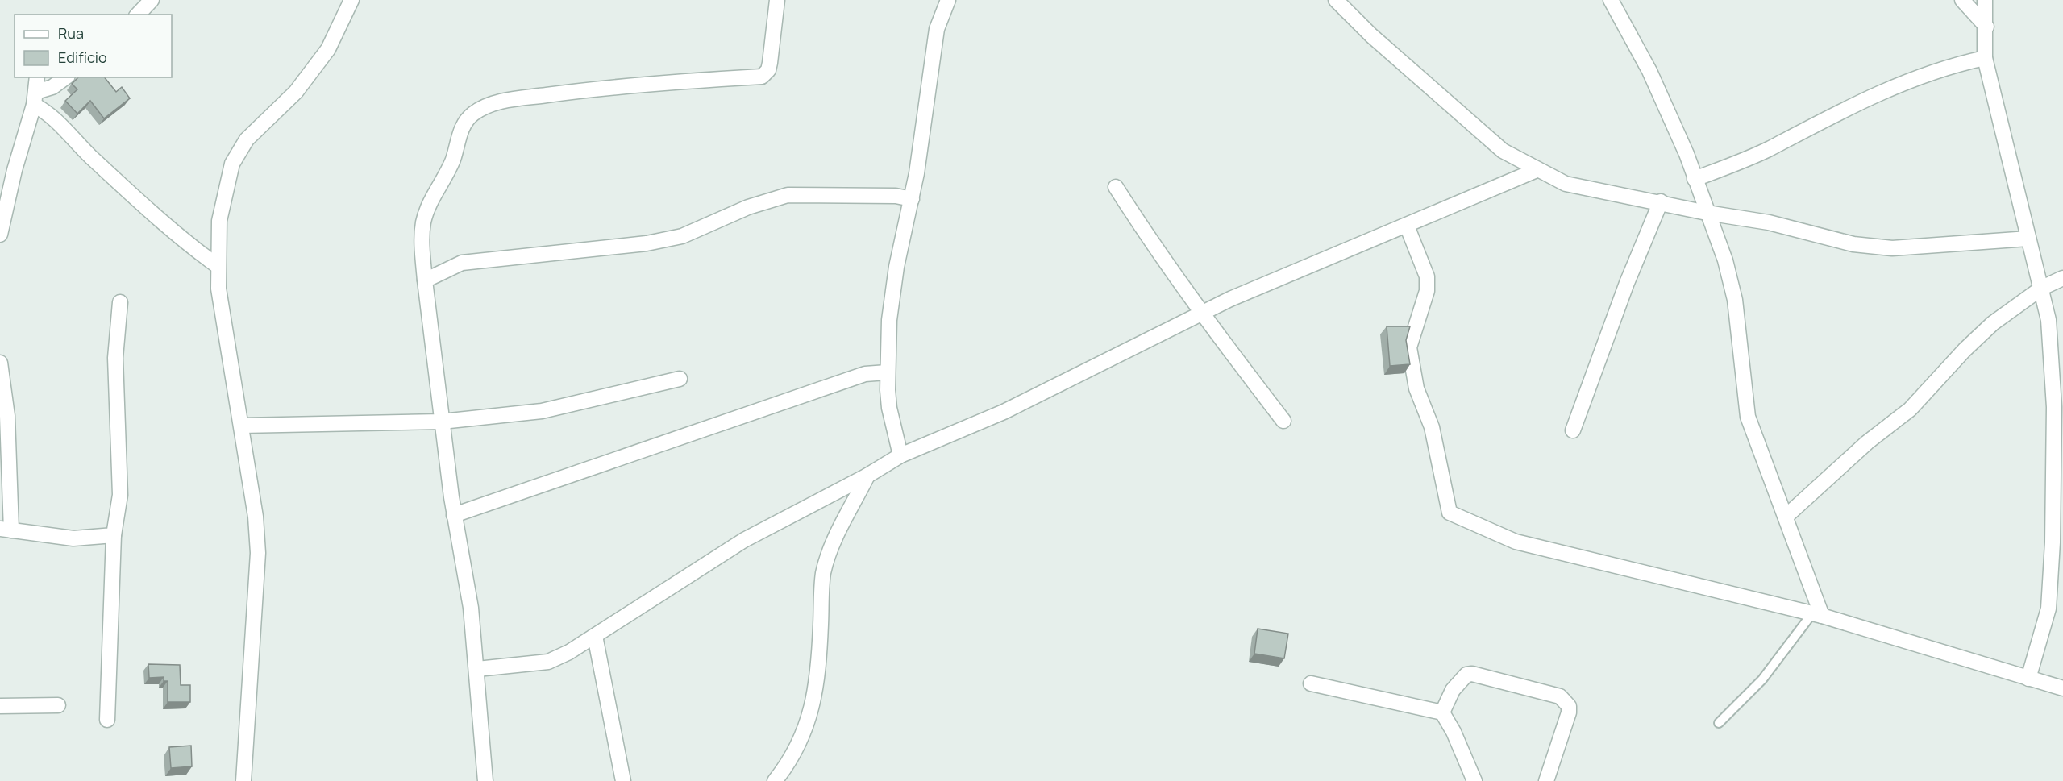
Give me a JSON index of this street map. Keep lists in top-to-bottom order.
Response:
{
  "legend": ["Rua", "Edifício"]
}
